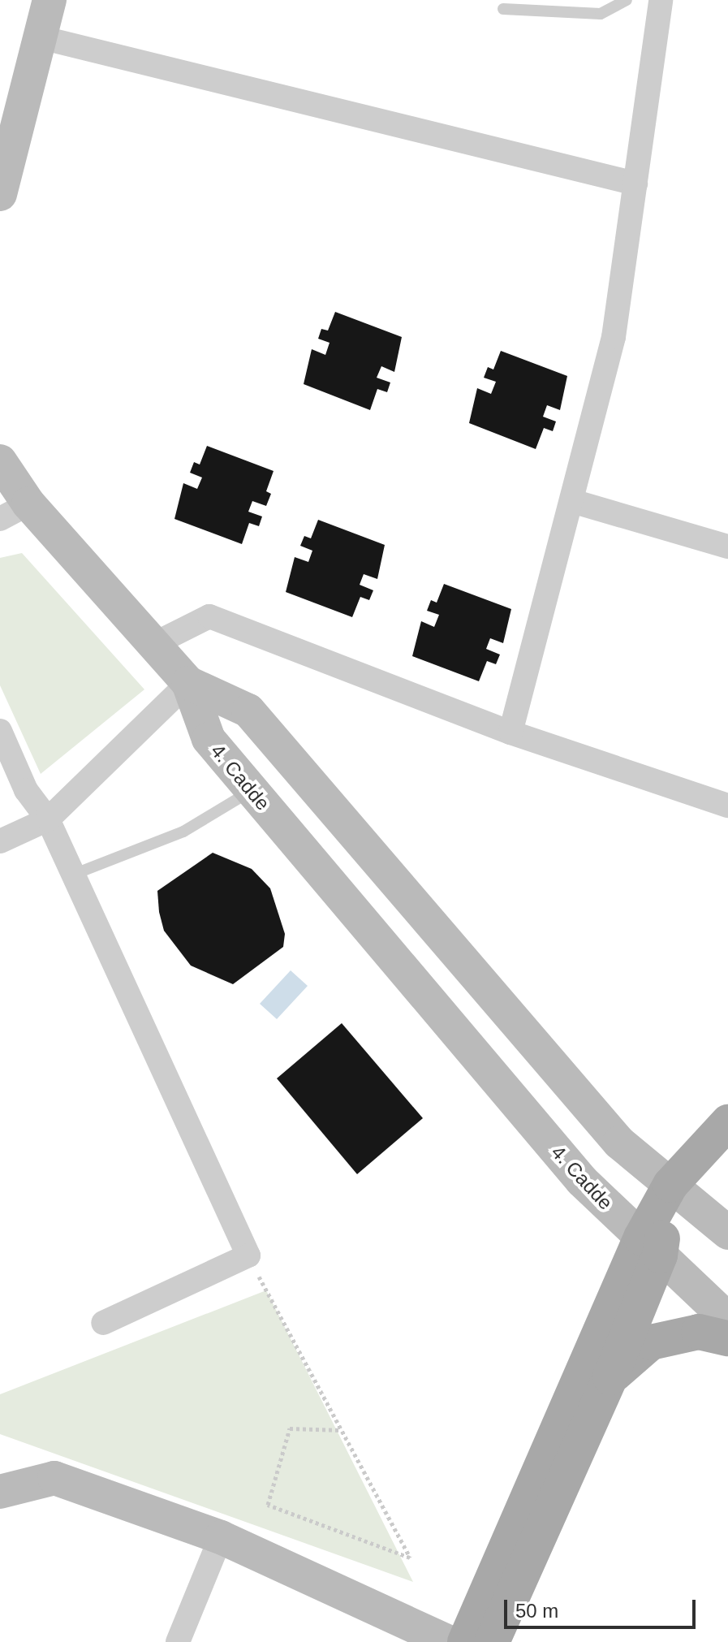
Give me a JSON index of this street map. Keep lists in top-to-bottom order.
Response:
{
  "streets": {
    "street": ["4. Cadde"]
  },
  "scale_bar": "50 m"
}
